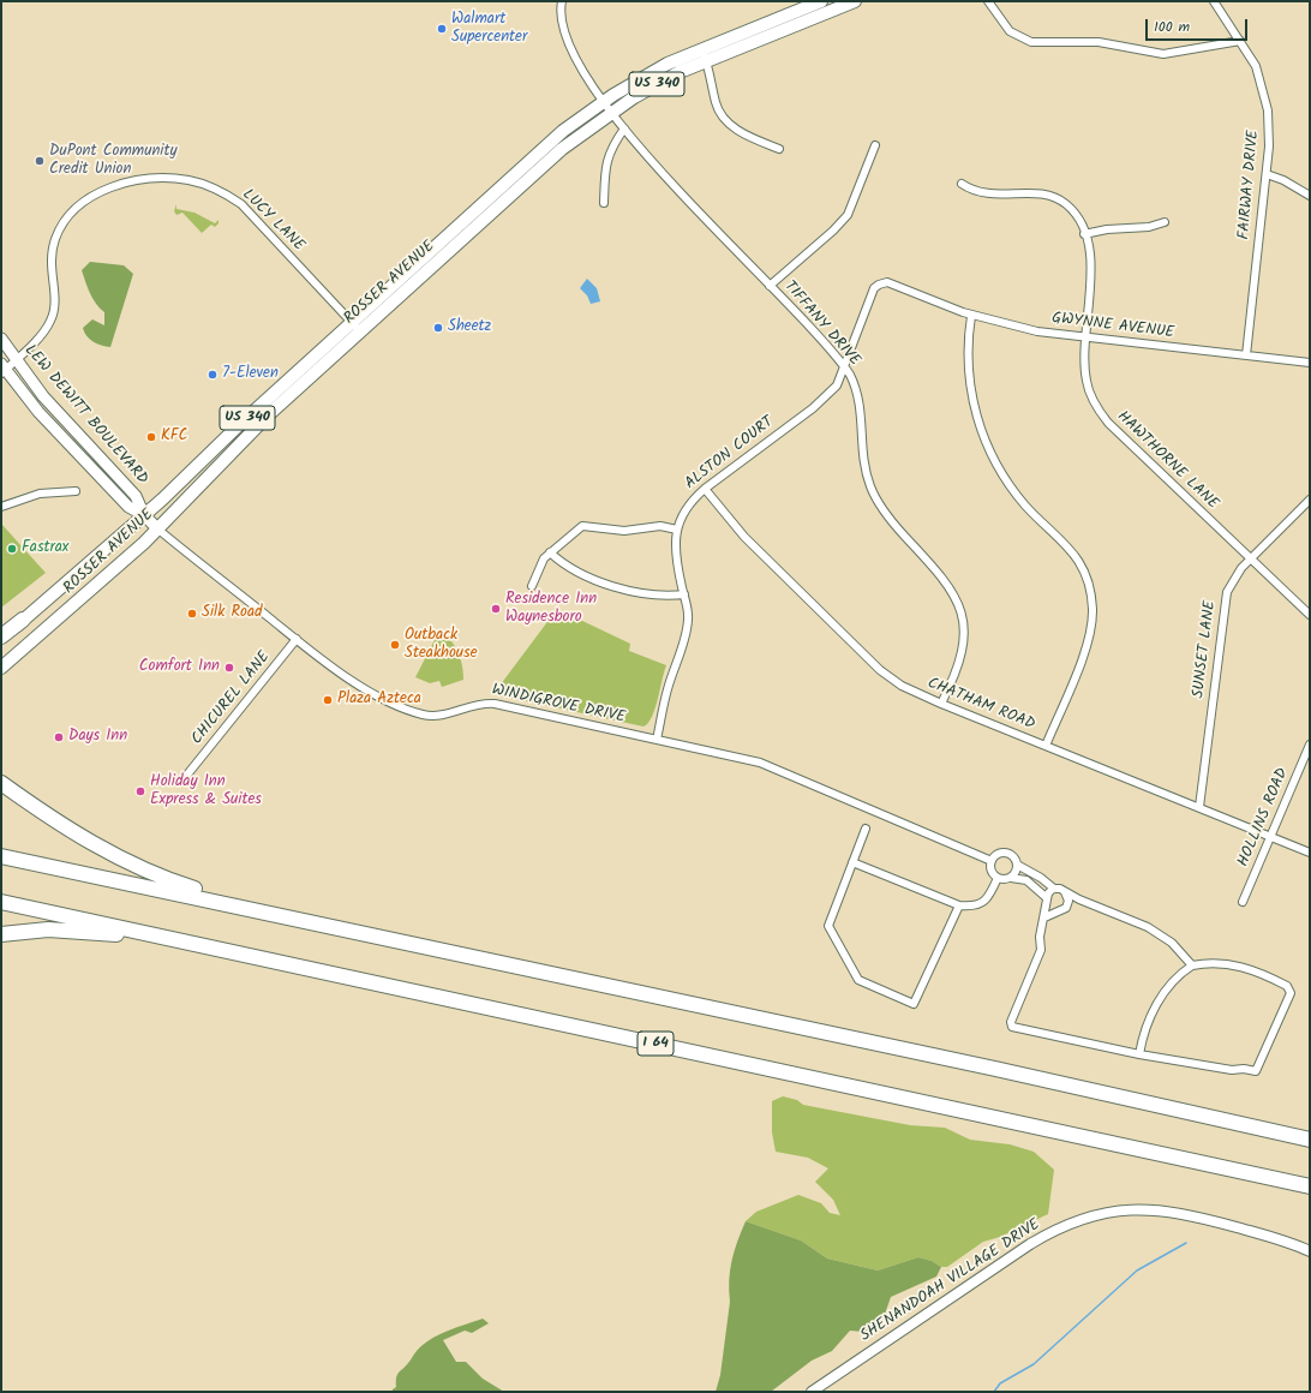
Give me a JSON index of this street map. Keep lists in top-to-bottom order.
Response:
{
  "streets": {
    "highway": ["I 64"],
    "main road": ["US 340", "ROSSER AVENUE", "LEW DEWITT BOULEVARD"],
    "street": [
      "FAIRWAY DRIVE",
      "LUCY LANE",
      "TIFFANY DRIVE",
      "GWYNNE AVENUE",
      "ALSTON COURT",
      "HAWTHORNE LANE",
      "SUNSET LANE",
      "CHICUREL LANE",
      "WINDIGROVE DRIVE",
      "CHATHAM ROAD",
      "HOLLINS ROAD",
      "SHENANDOAH VILLAGE DRIVE"
    ]
  },
  "crossings": [
    ["FAIRWAY DRIVE", "GWYNNE AVENUE"],
    ["LUCY LANE", "ROSSER AVENUE"],
    ["LUCY LANE", "LEW DEWITT BOULEVARD"],
    ["ROSSER AVENUE", "TIFFANY DRIVE"],
    ["ROSSER AVENUE", "LEW DEWITT BOULEVARD"],
    ["ROSSER AVENUE", "WINDIGROVE DRIVE"],
    ["TIFFANY DRIVE", "ALSTON COURT"],
    ["TIFFANY DRIVE", "CHATHAM ROAD"],
    ["GWYNNE AVENUE", "ALSTON COURT"],
    ["GWYNNE AVENUE", "HAWTHORNE LANE"],
    ["LEW DEWITT BOULEVARD", "WINDIGROVE DRIVE"],
    ["ALSTON COURT", "WINDIGROVE DRIVE"],
    ["ALSTON COURT", "CHATHAM ROAD"],
    ["HAWTHORNE LANE", "SUNSET LANE"],
    ["SUNSET LANE", "CHATHAM ROAD"],
    ["CHICUREL LANE", "WINDIGROVE DRIVE"],
    ["CHATHAM ROAD", "HOLLINS ROAD"]
  ],
  "places": [
    "Walmart Supercenter",
    "DuPont Community Credit Union",
    "Sheetz",
    "7-Eleven",
    "KFC",
    "Fastrax",
    "Residence Inn Waynesboro",
    "Silk Road",
    "Outback Steakhouse",
    "Comfort Inn",
    "Plaza Azteca",
    "Days Inn",
    "Holiday Inn Express & Suites"
  ],
  "scale_bar": "100 m"
}
